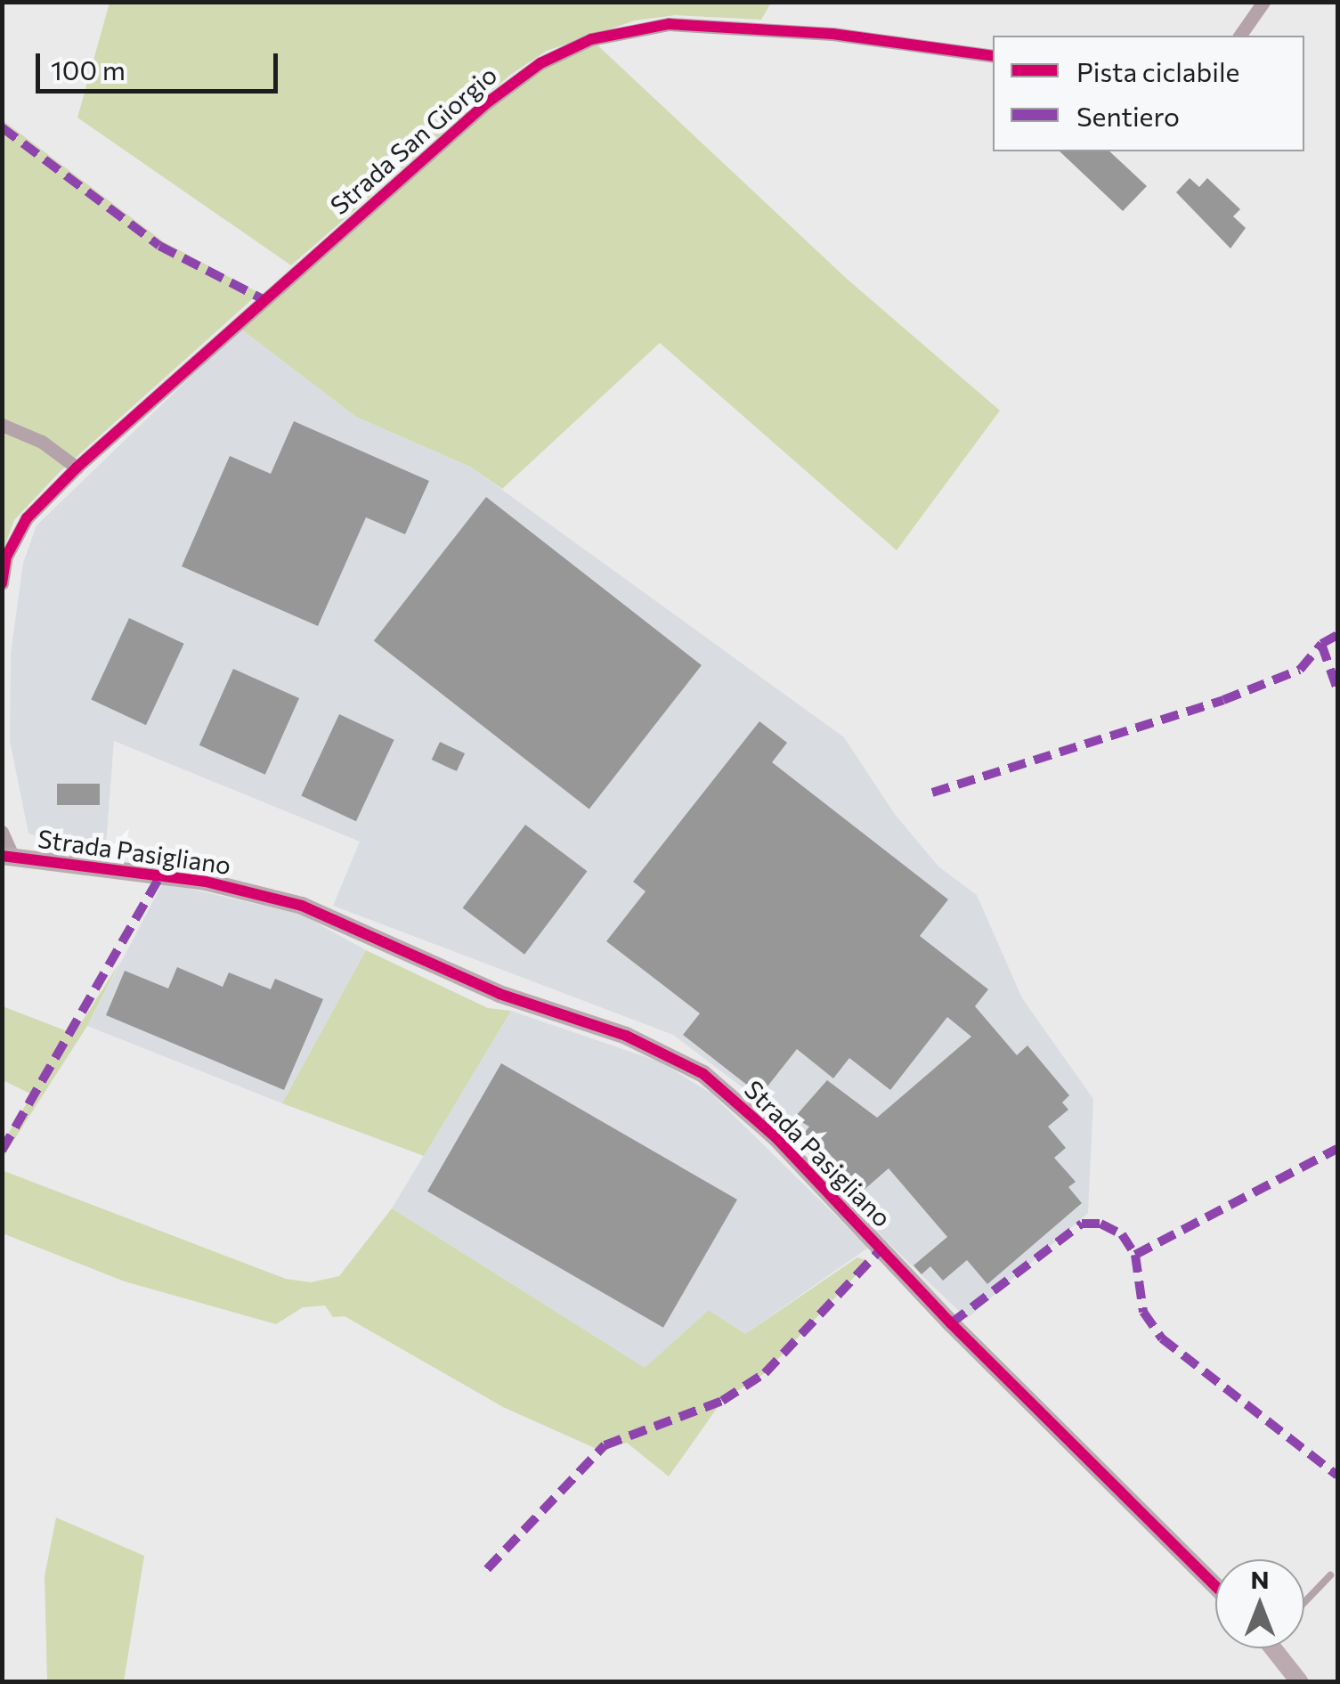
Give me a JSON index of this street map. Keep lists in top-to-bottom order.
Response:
{
  "streets": {
    "street": ["Strada San Giorgio", "Strada Pasigliano"]
  },
  "legend": ["Pista ciclabile", "Sentiero"],
  "scale_bar": "100 m",
  "north": "top"
}
